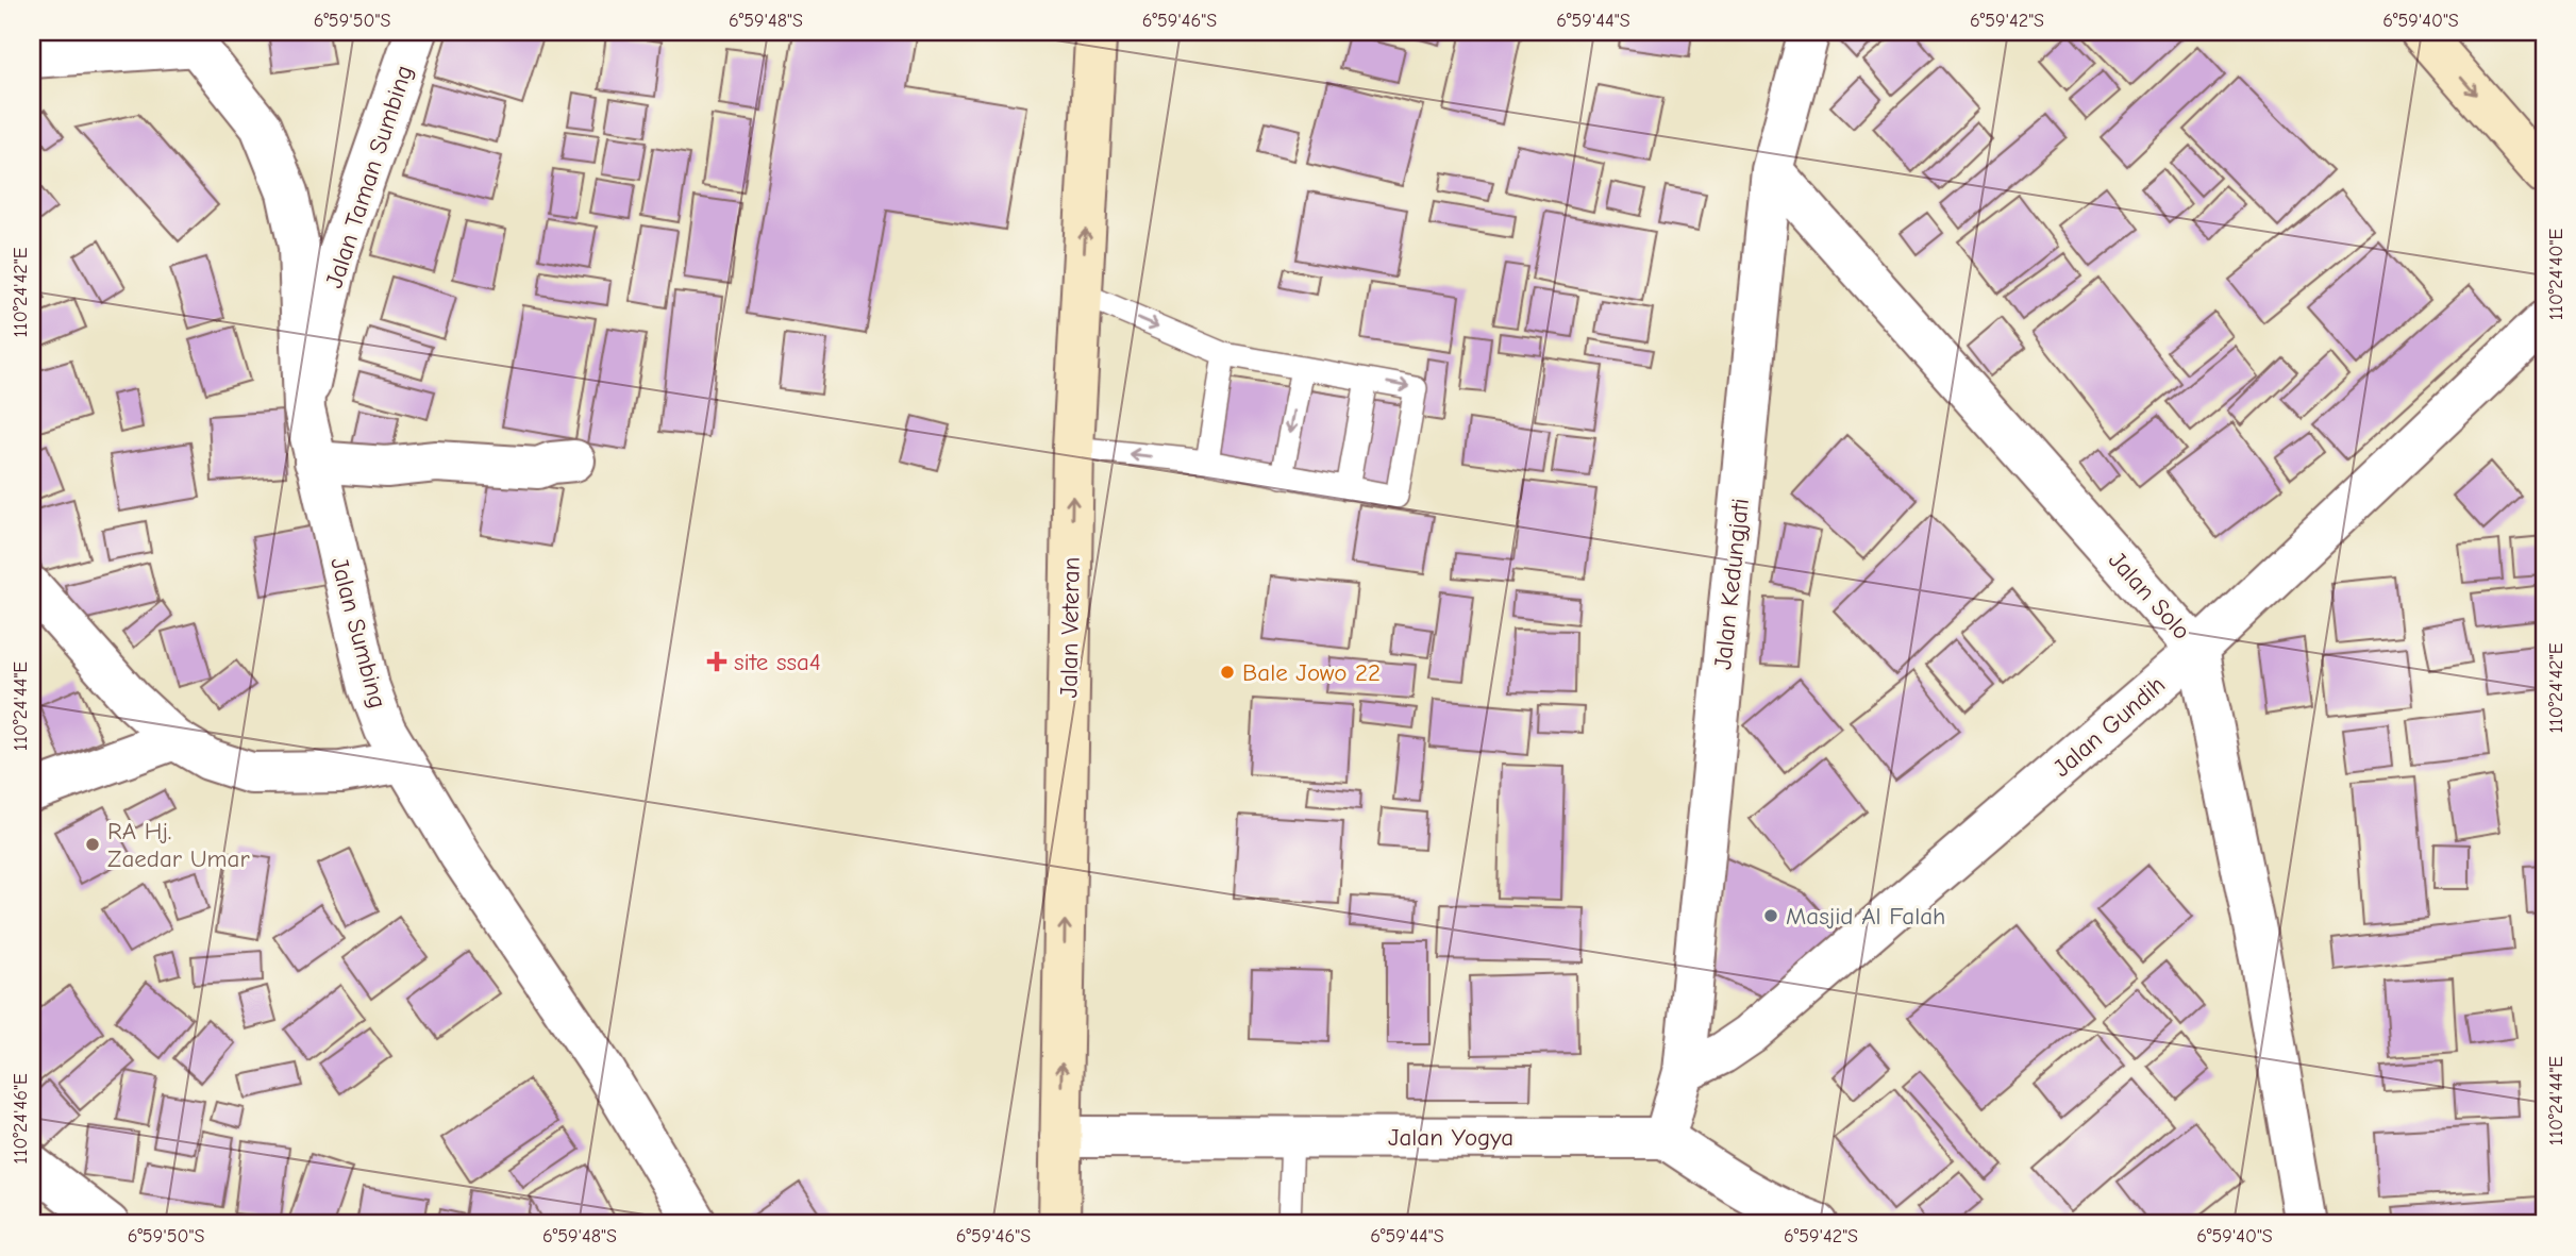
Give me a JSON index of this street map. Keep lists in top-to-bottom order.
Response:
{
  "streets": {
    "main road": ["Jalan Veteran"],
    "street": [
      "Jalan Taman Sumbing",
      "Jalan Kedungjati",
      "Jalan Solo",
      "Jalan Sumbing",
      "Jalan Gundih",
      "Jalan Yogya"
    ]
  },
  "crossings": [
    ["Jalan Taman Sumbing", "Jalan Sumbing"],
    ["Jalan Kedungjati", "Jalan Solo"],
    ["Jalan Kedungjati", "Jalan Gundih"],
    ["Jalan Kedungjati", "Jalan Yogya"],
    ["Jalan Solo", "Jalan Gundih"],
    ["Jalan Veteran", "Jalan Yogya"]
  ],
  "one_way": ["Jalan Veteran"],
  "places": {
    "health": ["site ssa4"],
    "other": ["Bale Jowo 22", "RA Hj. Zaedar Umar", "Masjid Al Falah"]
  },
  "coordinates": [
    "6°59'50\"S",
    "6°59'48\"S",
    "6°59'46\"S",
    "6°59'44\"S",
    "6°59'42\"S",
    "6°59'40\"S",
    "110°24'40\"E",
    "110°24'42\"E",
    "110°24'44\"E",
    "110°24'46\"E"
  ]
}
